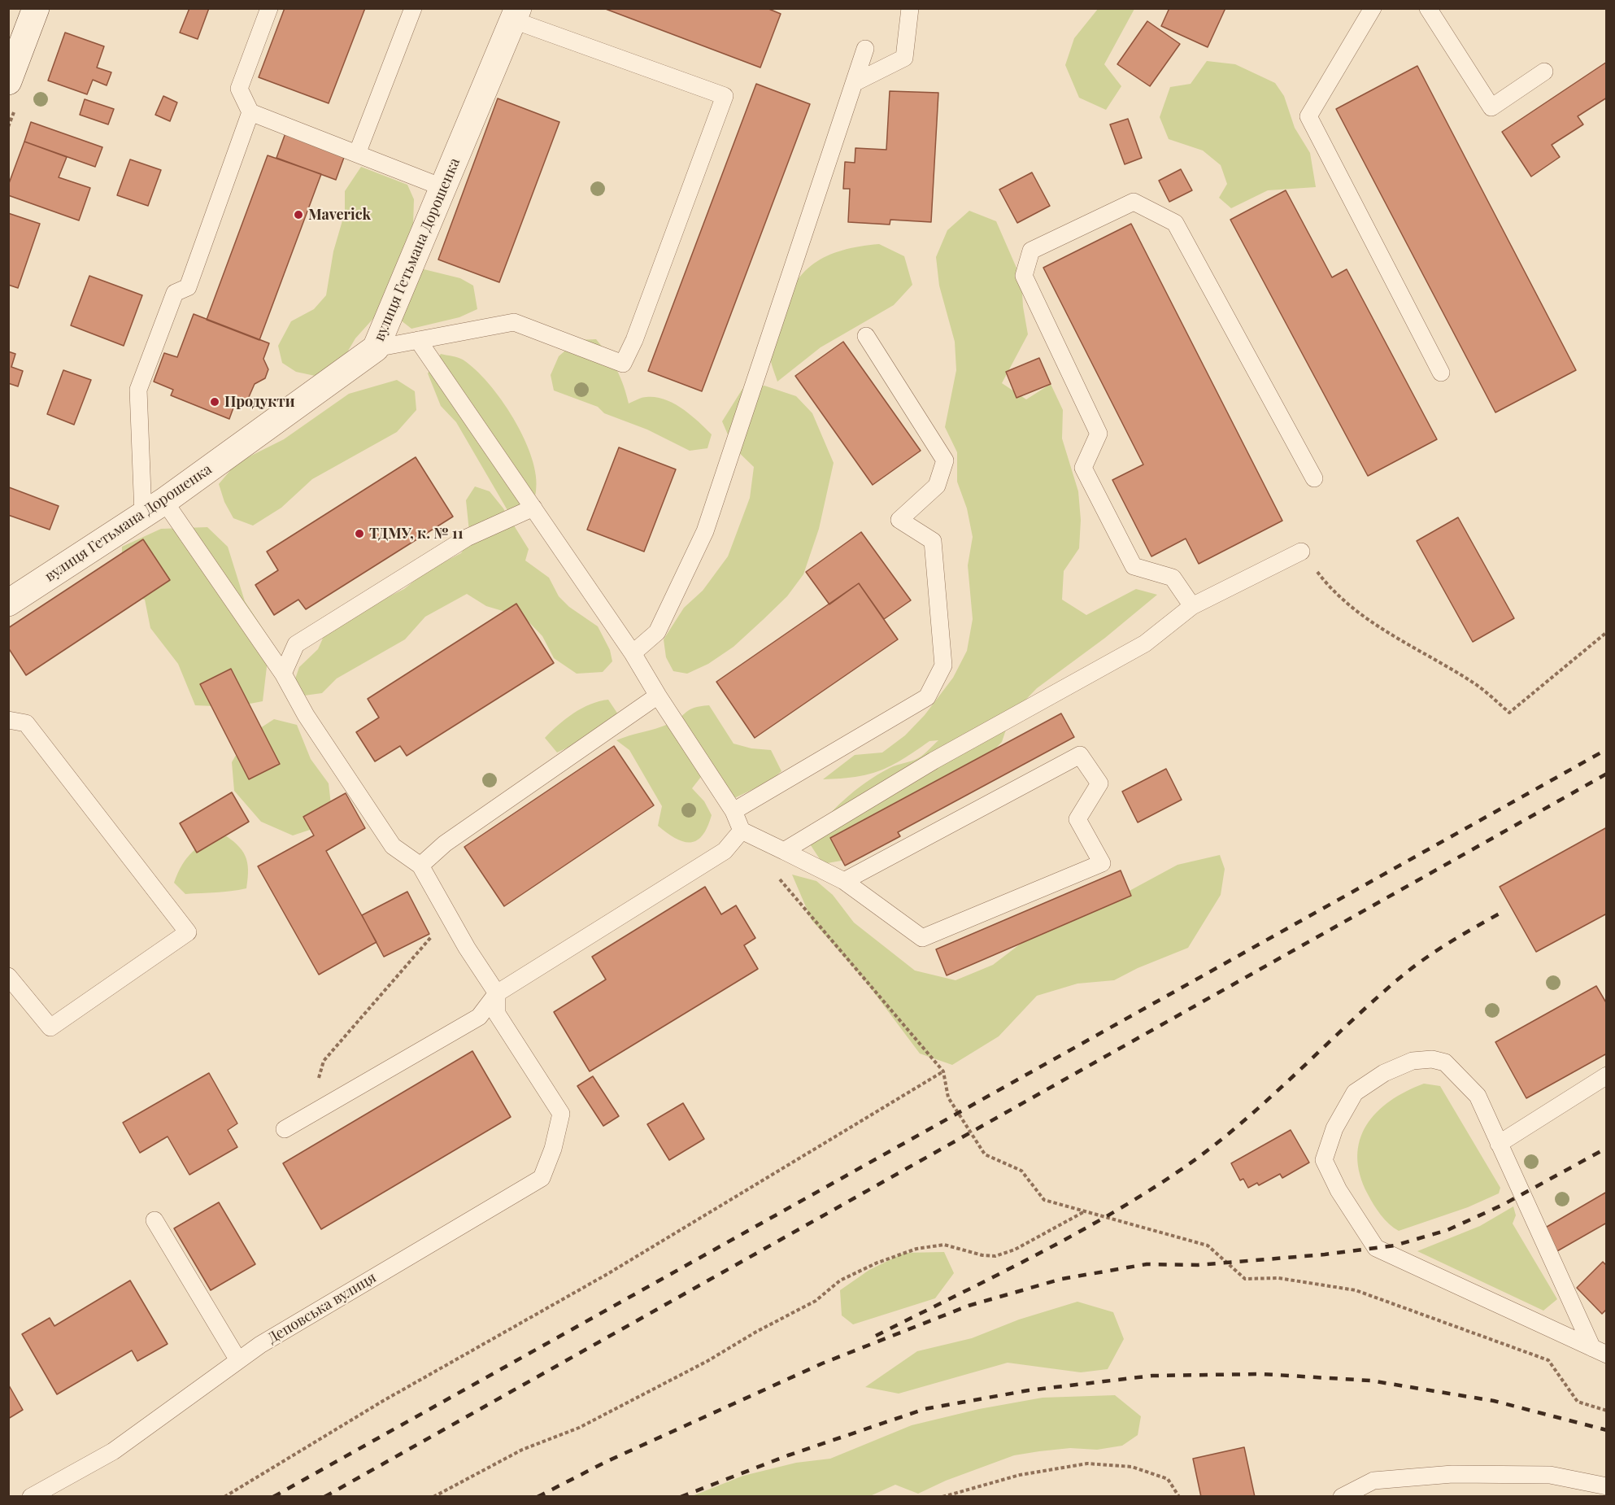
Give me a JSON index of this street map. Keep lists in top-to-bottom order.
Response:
{
  "streets": {
    "street": ["вулиця Гетьмана Дорошенка"],
    "lane": ["Деповська вулиця"]
  },
  "places": ["Maverick", "Продукти", "ТДМУ, к. № 11"]
}
